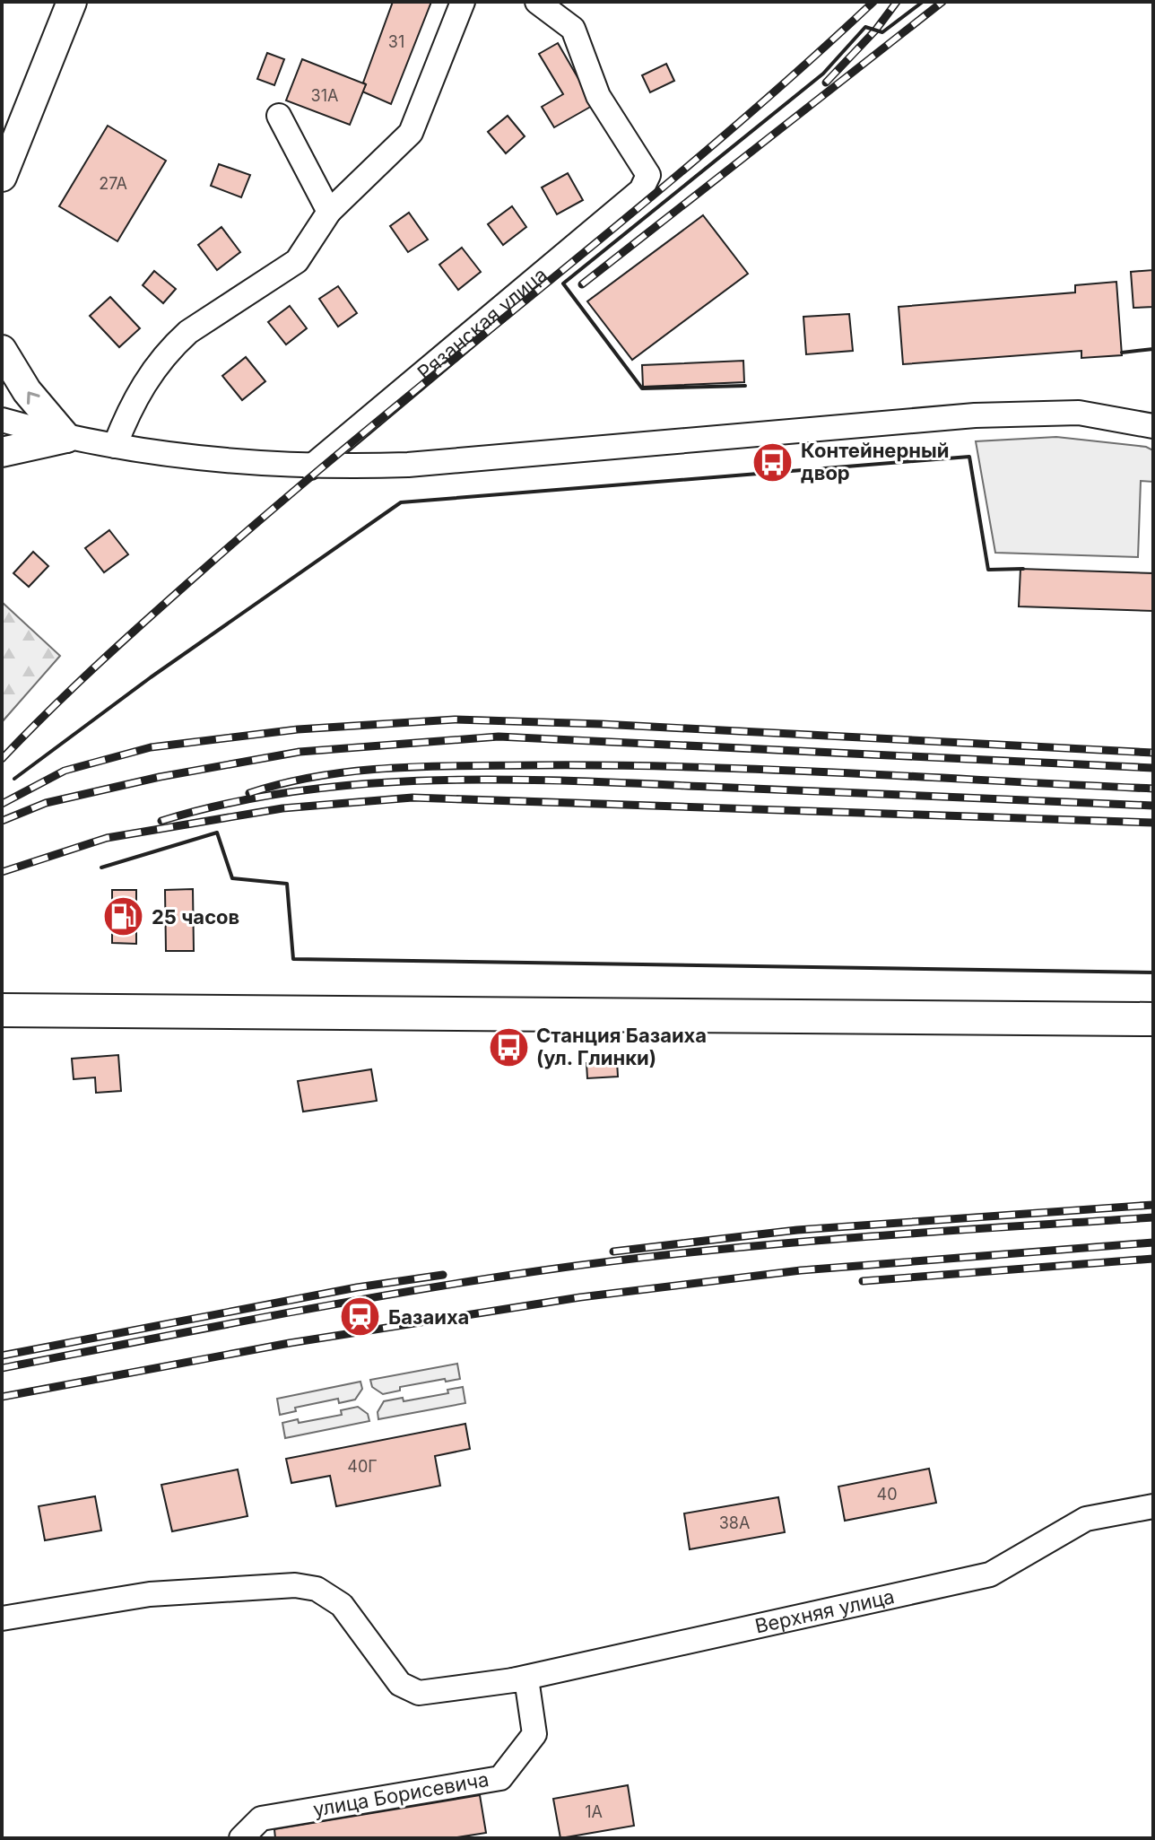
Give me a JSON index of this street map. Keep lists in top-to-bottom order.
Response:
{
  "streets": {
    "street": ["Рязанская улица", "Верхняя улица", "улица Борисевича"]
  },
  "crossings": [
    ["Верхняя улица", "улица Борисевича"]
  ],
  "places": {
    "bus stop": ["Контейнерный двор", "Станция Базаиха (ул. Глинки)"],
    "fuel station": ["25 часов"],
    "station": ["Базаиха"]
  },
  "house_numbers": [
    "31",
    "31А",
    "27А",
    "40Г",
    "40",
    "38А",
    "1А"
  ]
}
